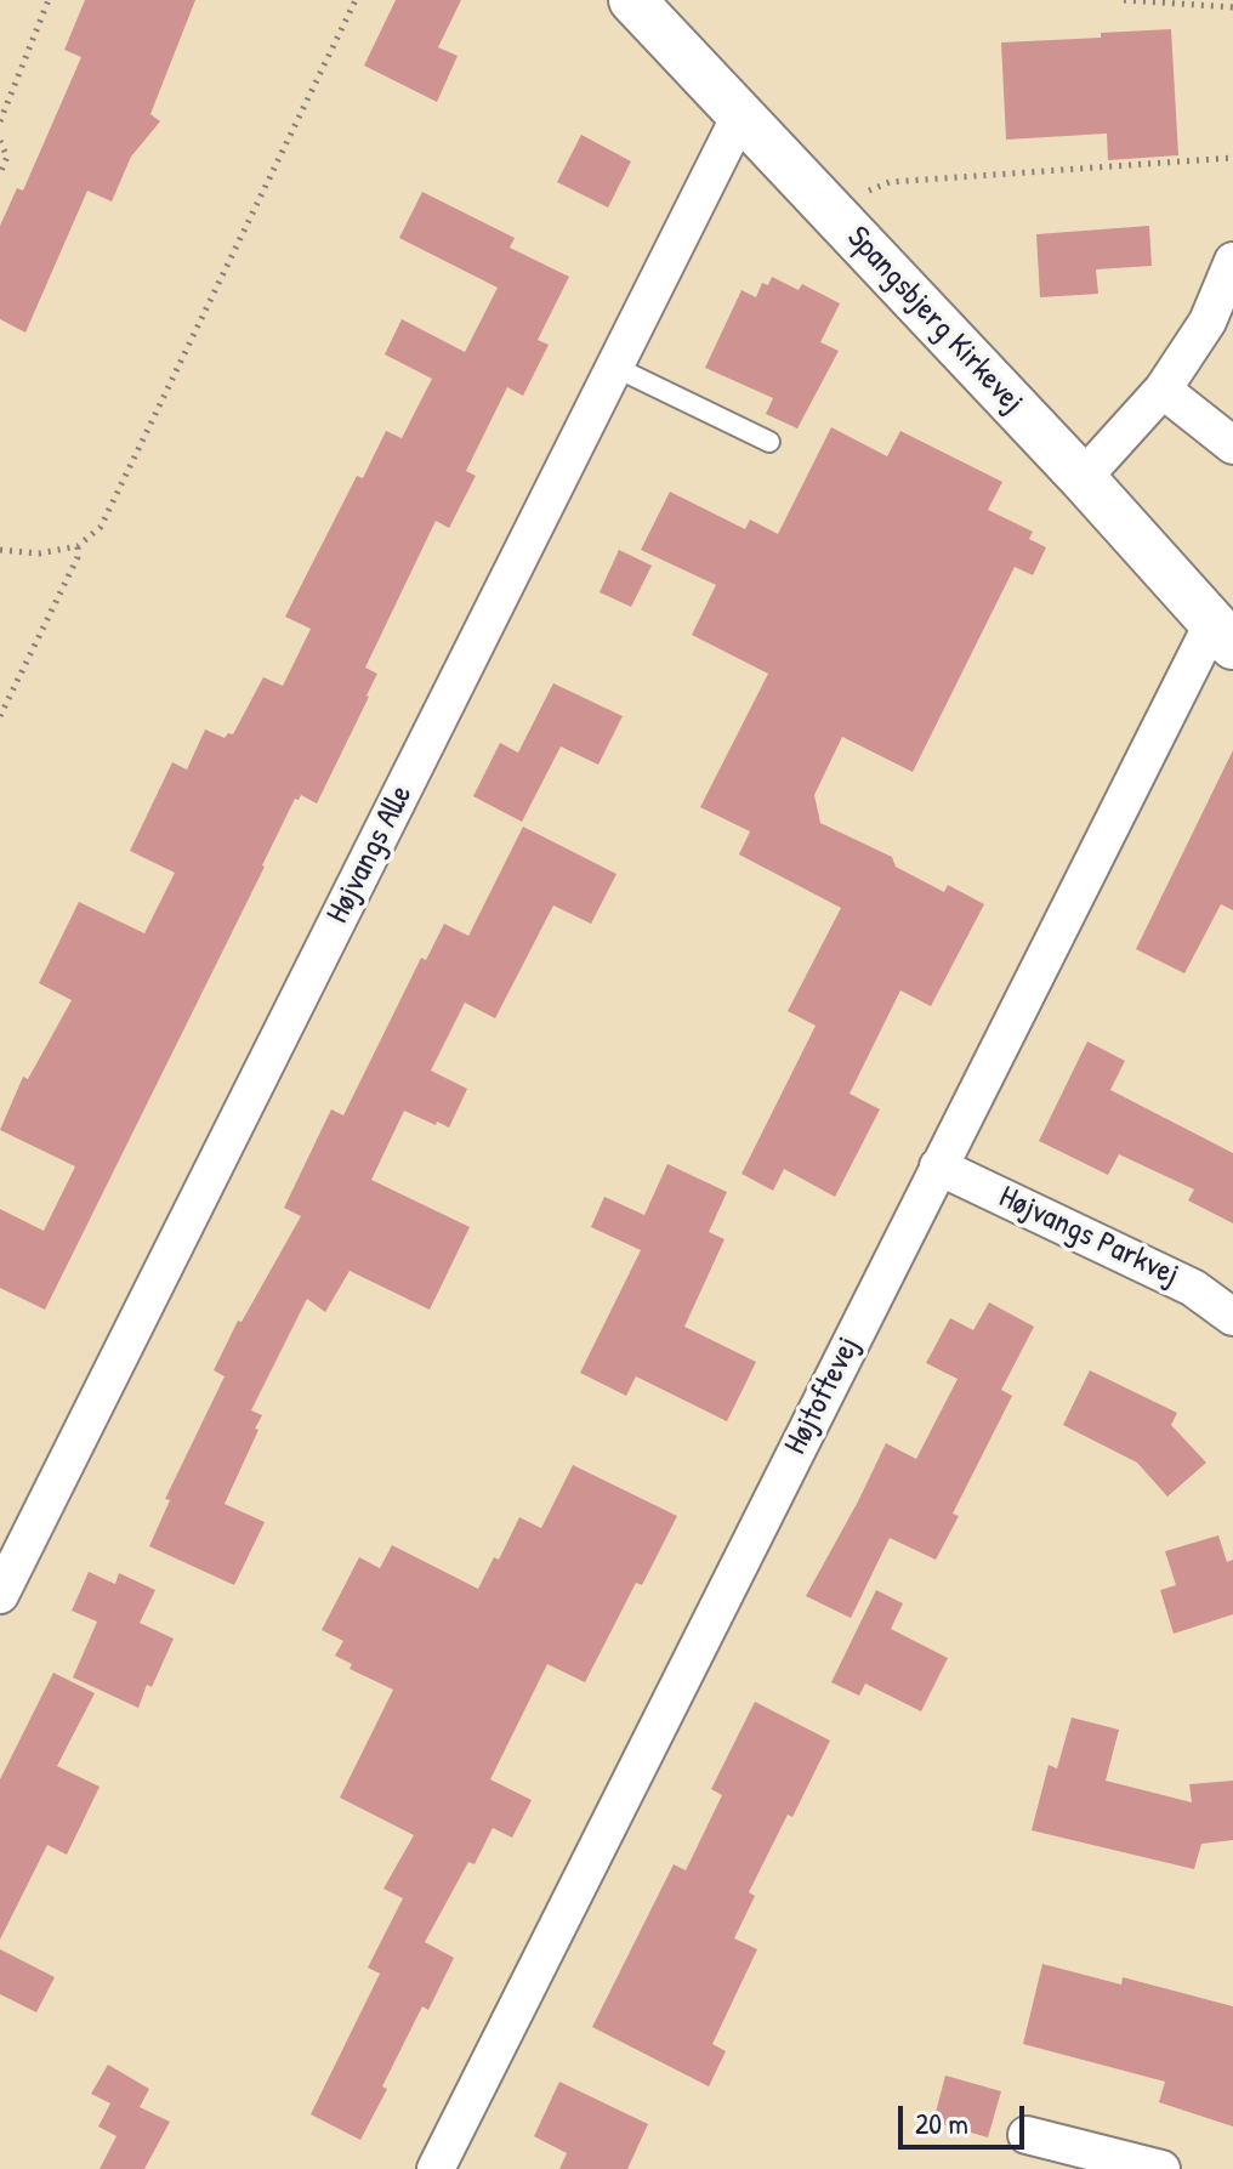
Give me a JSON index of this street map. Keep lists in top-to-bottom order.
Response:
{
  "streets": {
    "street": [
      "Spangsbjerg Kirkevej",
      "Højvangs Alle",
      "Højvangs Parkvej",
      "Højtoftevej"
    ]
  },
  "crossings": [
    ["Spangsbjerg Kirkevej", "Højvangs Alle"],
    ["Spangsbjerg Kirkevej", "Højtoftevej"],
    ["Højvangs Parkvej", "Højtoftevej"]
  ],
  "scale_bar": "20 m"
}
